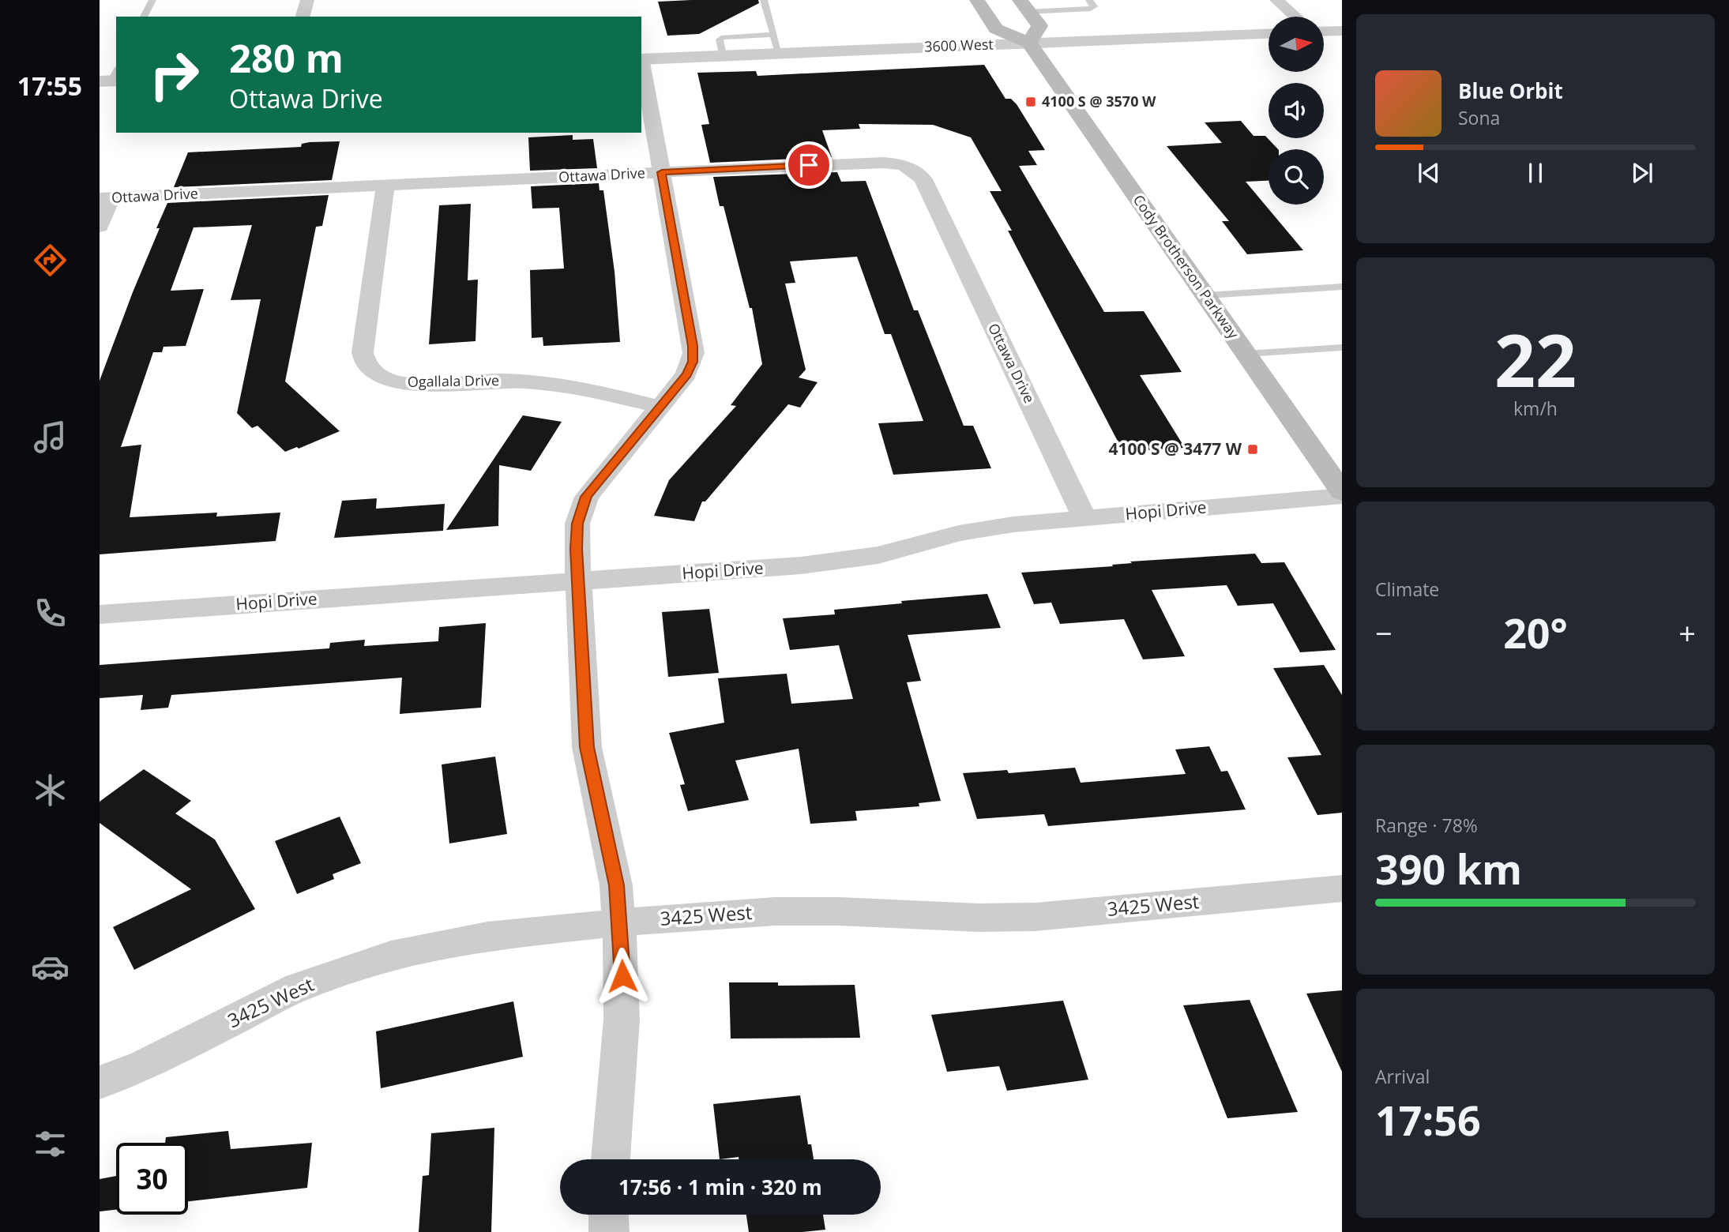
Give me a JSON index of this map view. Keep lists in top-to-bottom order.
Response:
{
  "streets": {
    "main road": ["Cody Brotherson Parkway"],
    "street": [
      "3600 West",
      "Ottawa Drive",
      "Ogallala Drive",
      "Hopi Drive",
      "3425 West"
    ]
  },
  "crossings": [
    ["3600 West", "Cody Brotherson Parkway"],
    ["Ottawa Drive", "Ogallala Drive"],
    ["Ottawa Drive", "Hopi Drive"]
  ],
  "places": {
    "transit": ["4100 S @ 3570 W", "4100 S @ 3477 W"]
  },
  "north": "right",
  "page": {
    "tabs": "17:55",
    "turn": ["280 m", "Ottawa Drive"],
    "song": ["Blue Orbit", "Sona"],
    "tile": [
      ["22", "km/h"],
      "Climate",
      ["Range · 78%", "390 km"],
      ["Arrival", "17:56"]
    ],
    "heat": ["−", "20°", "+"],
    "limit": "30",
    "trip": "17:56 · 1 min · 320 m"
  }
}
